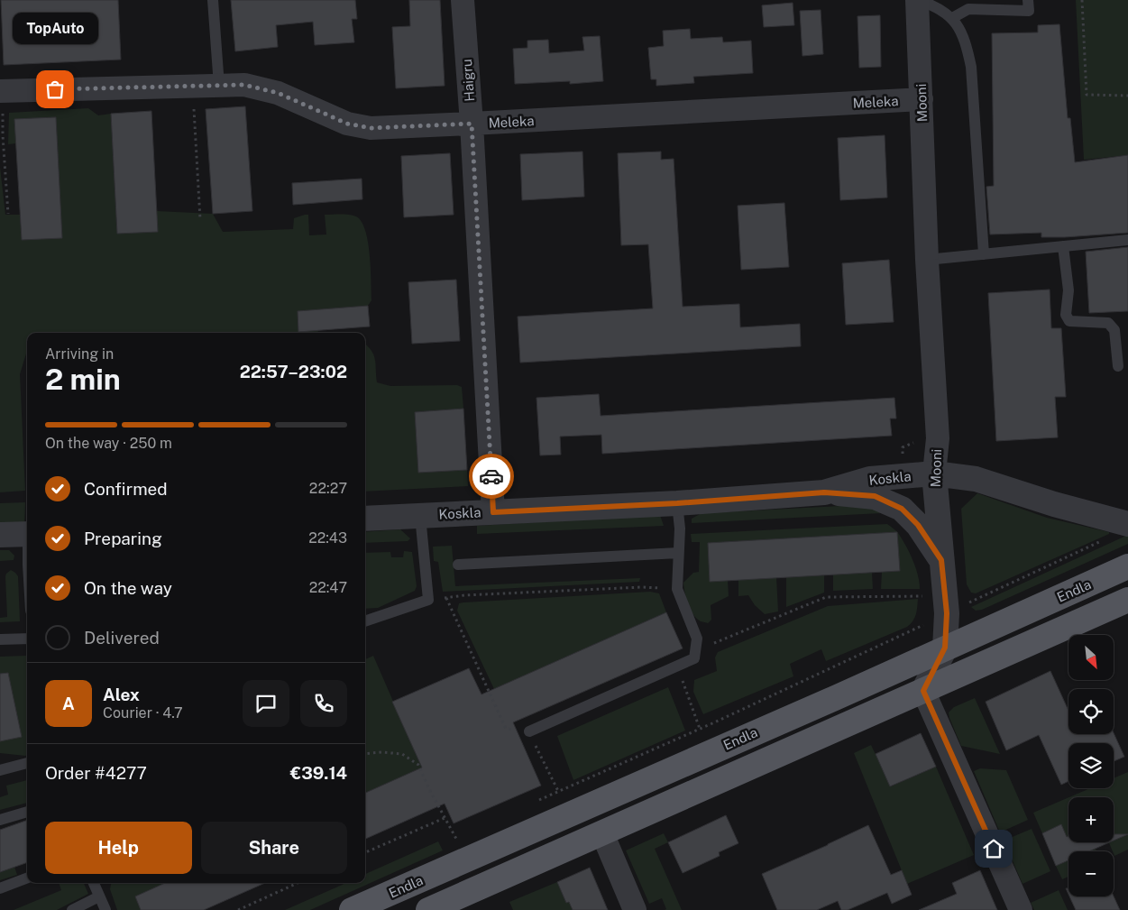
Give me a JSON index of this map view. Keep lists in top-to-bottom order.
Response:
{
  "streets": {
    "main road": ["Endla"],
    "street": [
      "Haigru",
      "Meleka",
      "Mooni",
      "Koskla"
    ]
  },
  "crossings": [
    ["Haigru", "Meleka"],
    ["Haigru", "Koskla"],
    ["Meleka", "Mooni"],
    ["Mooni", "Koskla"],
    ["Mooni", "Endla"]
  ],
  "places": ["TopAuto"],
  "north": "bottom right",
  "page": {
    "bubble": "TopAuto",
    "heading": ["2 min", "Arriving in", "22:57–23:02"],
    "panel": [
      "Alex",
      "Courier · 4.7",
      "Order #4277",
      "€39.14"
    ],
    "bar": "On the way · 250 m",
    "list": [
      ["Confirmed", "22:27"],
      ["Preparing", "22:43"],
      ["On the way", "22:47"],
      "Delivered"
    ],
    "map_buttons": ["+", "−"],
    "round": "A",
    "buttons": ["Help", "Share"]
  }
}
